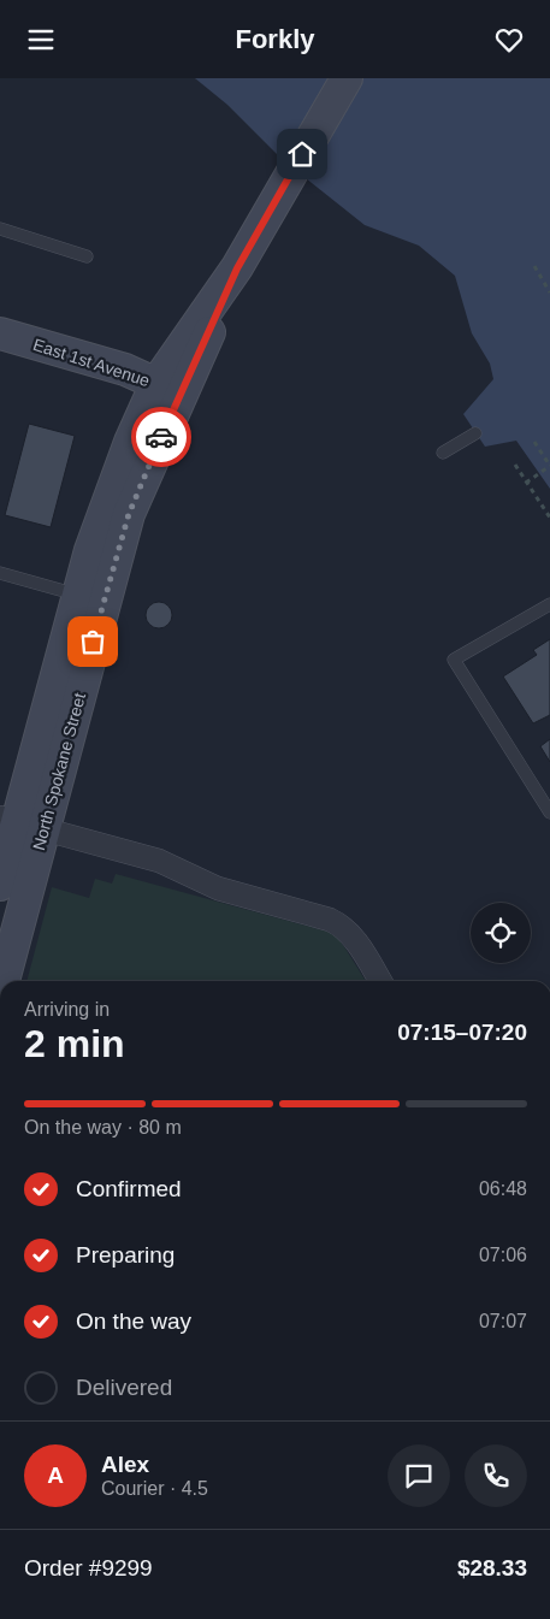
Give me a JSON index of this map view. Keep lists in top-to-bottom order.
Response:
{
  "streets": {
    "main road": ["East 1st Avenue", "North Spokane Street"]
  },
  "crossings": [
    ["East 1st Avenue", "North Spokane Street"]
  ],
  "page": {
    "header": "Forkly",
    "heading": ["2 min", "Arriving in", "07:15–07:20"],
    "panel": [
      "Alex",
      "Courier · 4.5",
      "Order #9299",
      "$28.33"
    ],
    "bar": "On the way · 80 m",
    "list": [
      ["Confirmed", "06:48"],
      ["Preparing", "07:06"],
      ["On the way", "07:07"],
      "Delivered"
    ],
    "round": "A"
  }
}
